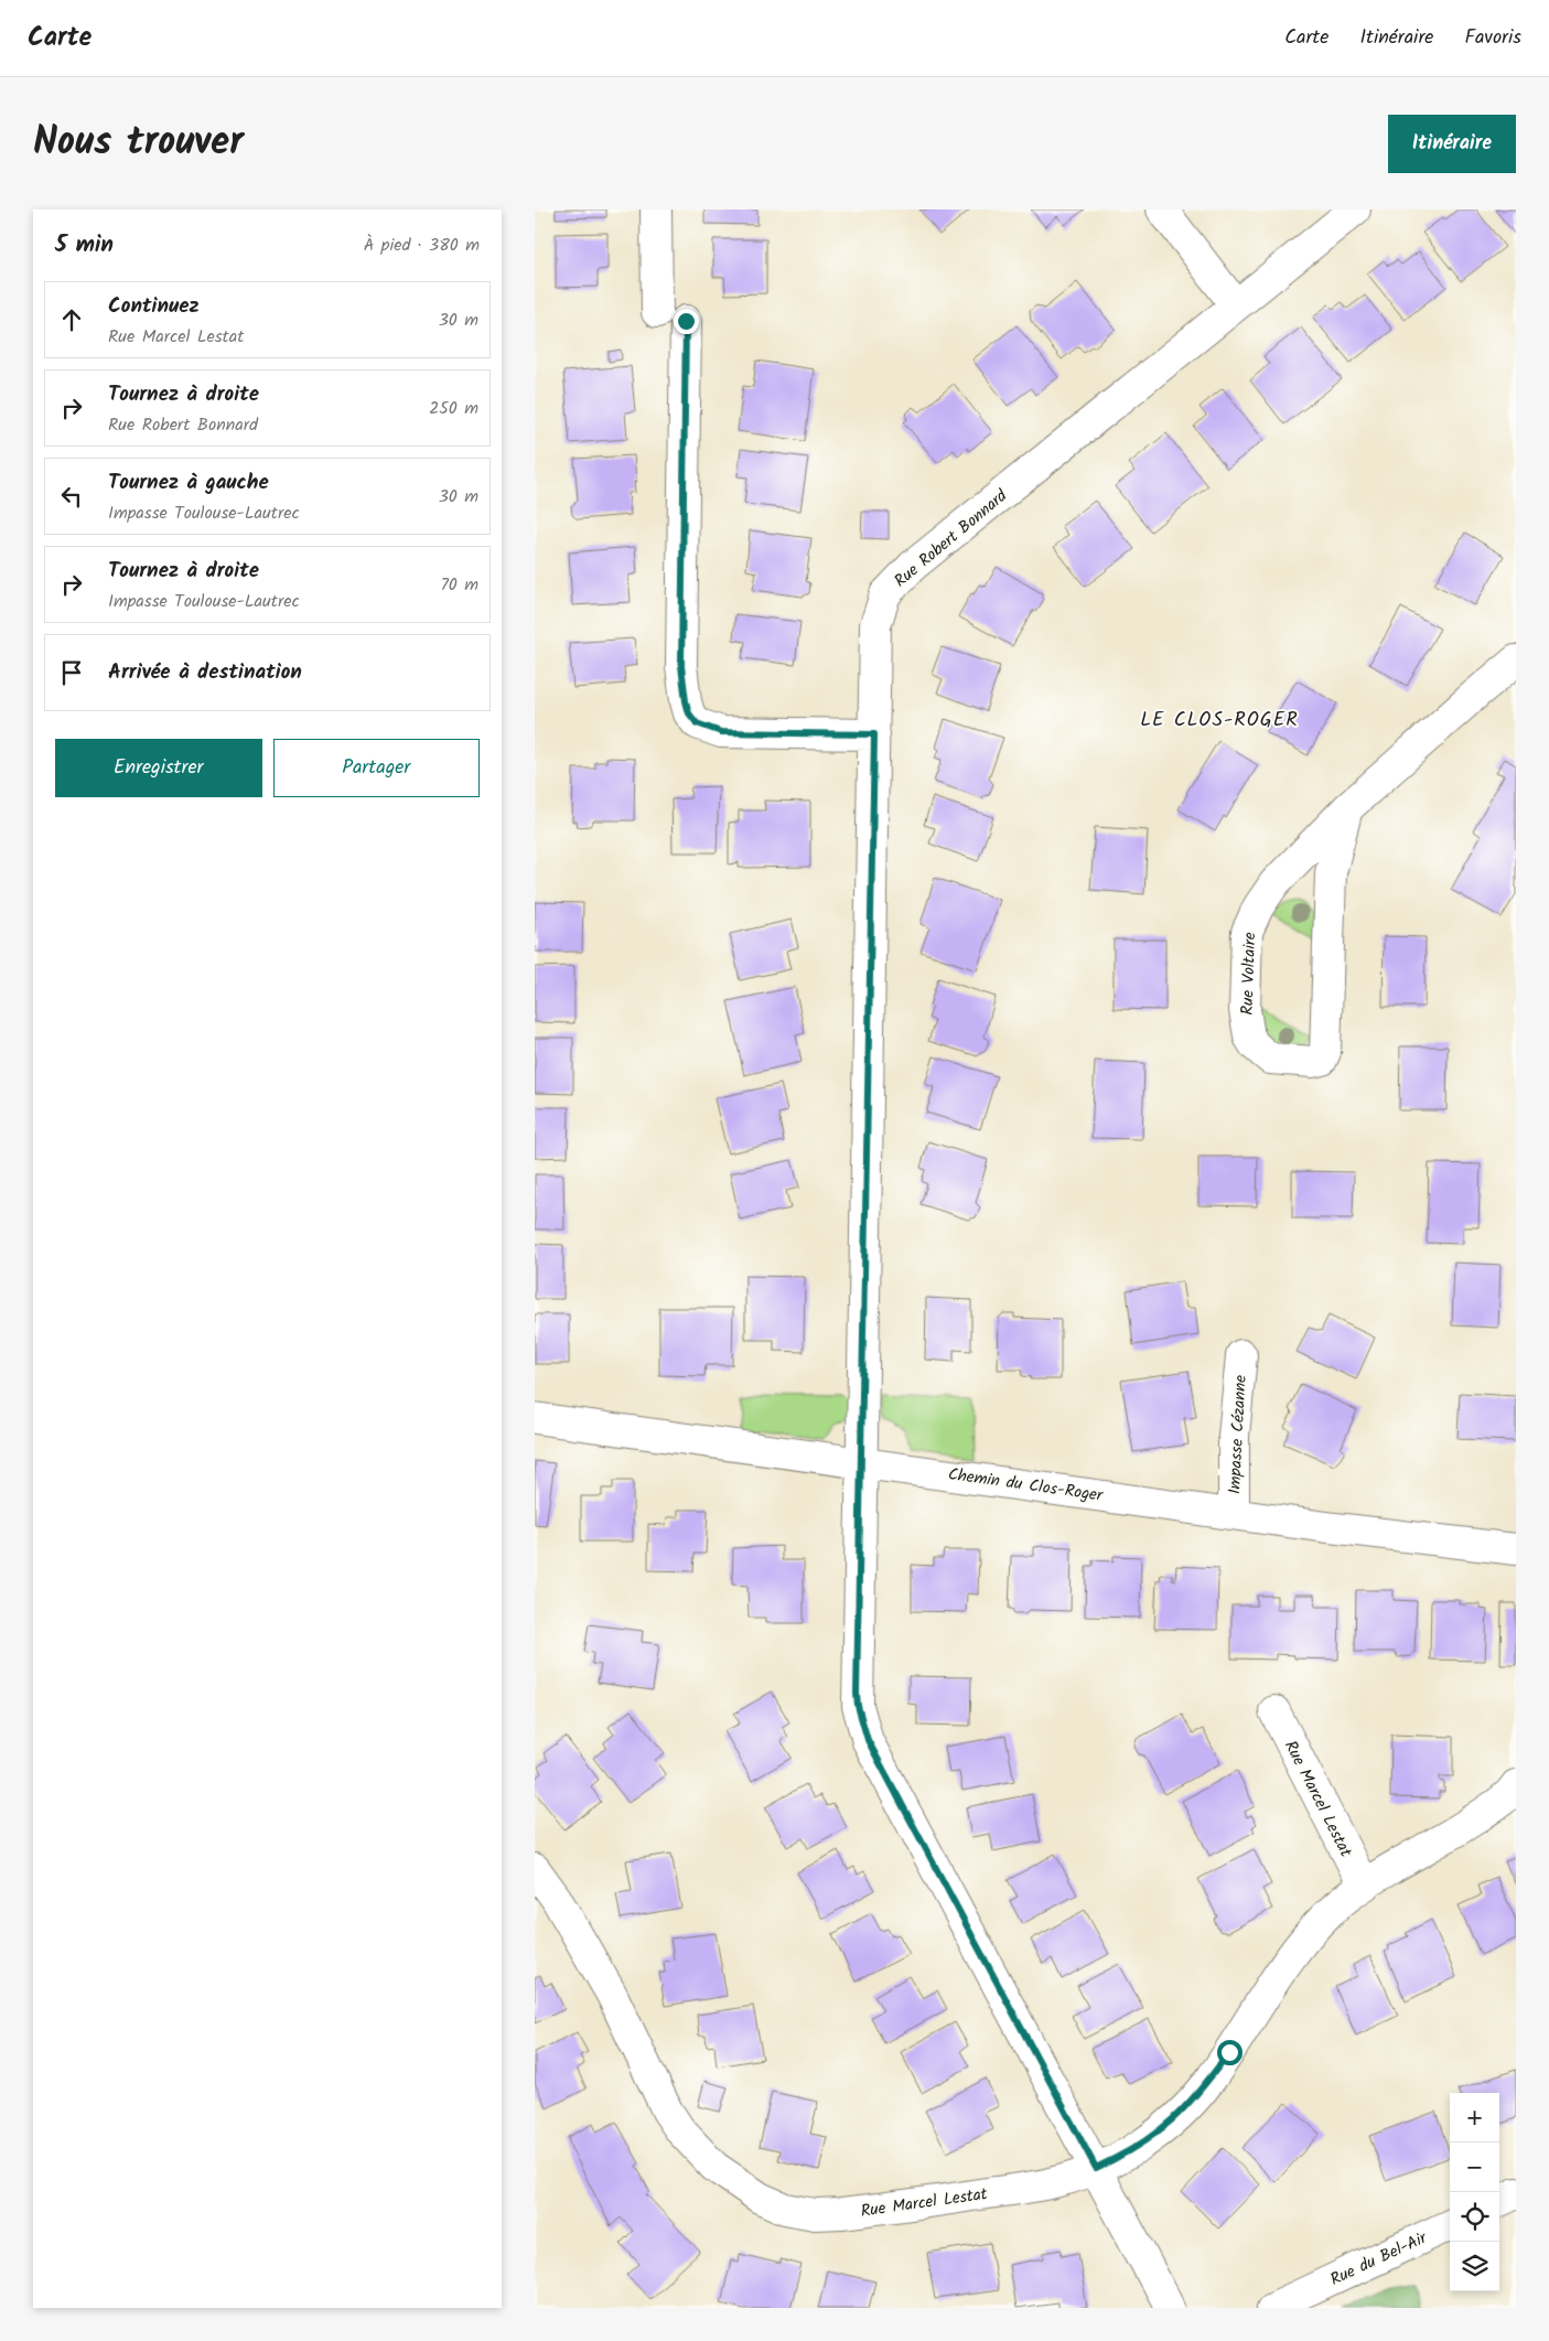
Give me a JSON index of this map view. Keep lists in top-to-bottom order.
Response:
{
  "streets": {
    "street": [
      "Rue Robert Bonnard",
      "Rue Voltaire",
      "Impasse Cézanne",
      "Chemin du Clos-Roger",
      "Rue Marcel Lestat",
      "Rue du Bel-Air"
    ]
  },
  "crossings": [
    ["Rue Robert Bonnard", "Chemin du Clos-Roger"],
    ["Rue Robert Bonnard", "Rue Marcel Lestat"],
    ["Impasse Cézanne", "Chemin du Clos-Roger"]
  ],
  "districts": ["LE CLOS-ROGER"],
  "page": {
    "header": "Carte",
    "nav": ["Carte", "Itinéraire", "Favoris"],
    "title": "Nous trouver",
    "buttons": [
      "Itinéraire",
      ["Enregistrer", "Partager"]
    ],
    "heading": ["5 min", "À pied · 380 m"],
    "list": [
      ["Continuez", "Rue Marcel Lestat", "30 m"],
      ["Tournez à droite", "Rue Robert Bonnard", "250 m"],
      ["Tournez à gauche", "Impasse Toulouse-Lautrec", "30 m"],
      ["Tournez à droite", "Impasse Toulouse-Lautrec", "70 m"],
      "Arrivée à destination"
    ],
    "map_buttons": ["+", "−"]
  }
}
